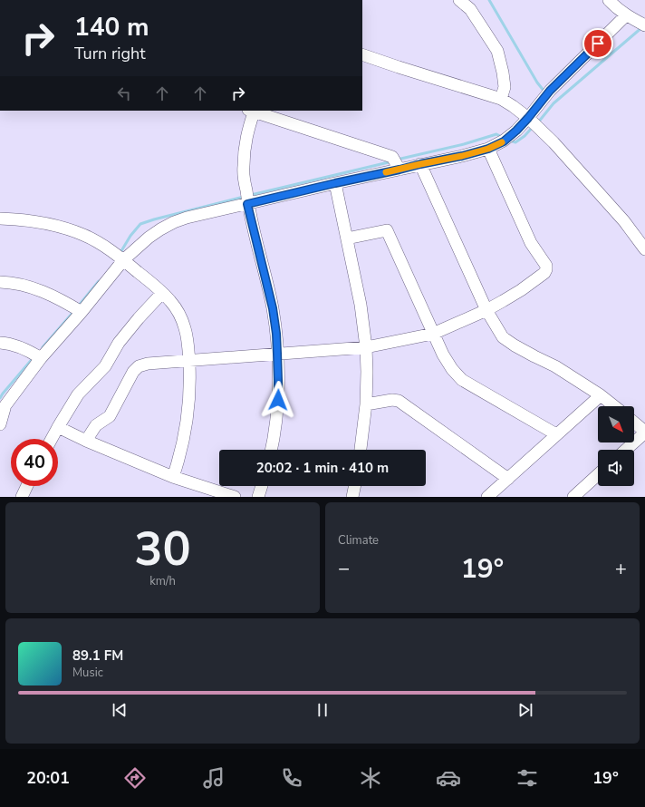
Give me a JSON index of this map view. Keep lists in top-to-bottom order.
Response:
{
  "north": "bottom right",
  "page": {
    "turn": ["140 m", "Turn right"],
    "limit": "40",
    "trip": "20:02 · 1 min · 410 m",
    "tile": [
      ["30", "km/h"],
      "Climate"
    ],
    "heat": ["−", "19°", "+"],
    "song": ["89.1 FM", "Music"],
    "tabs": ["20:01", "19°"]
  }
}
